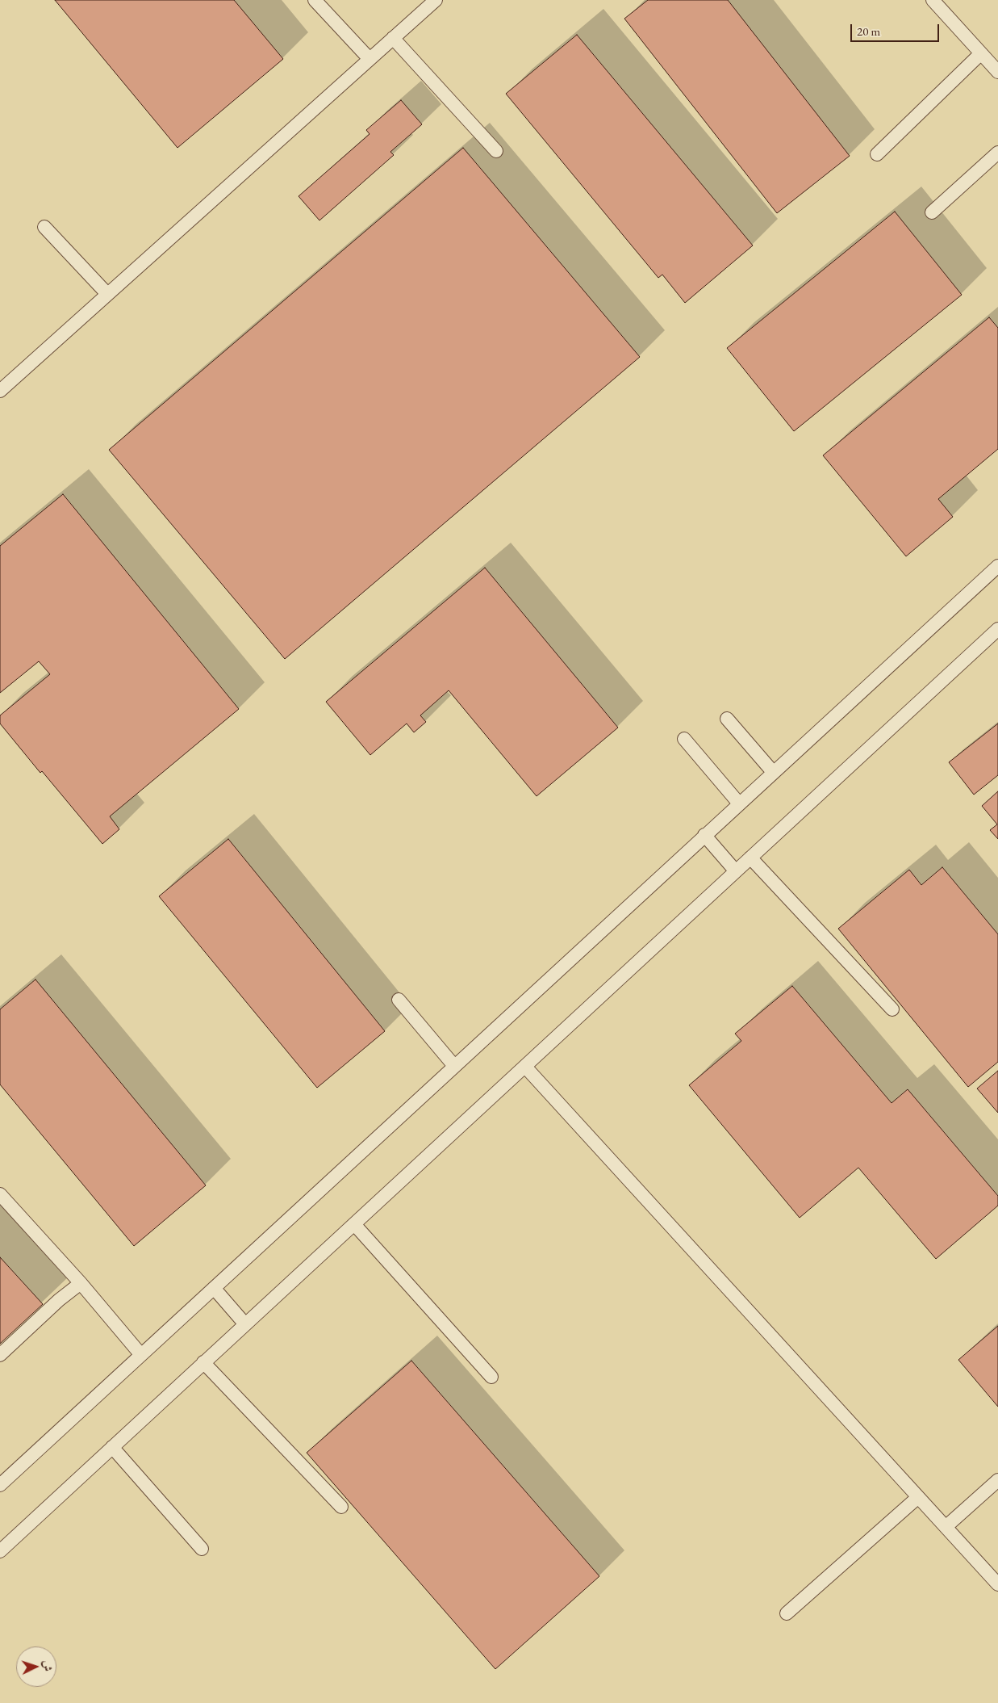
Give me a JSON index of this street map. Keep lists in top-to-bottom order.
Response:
{
  "scale_bar": "20 m",
  "north": "right"
}
